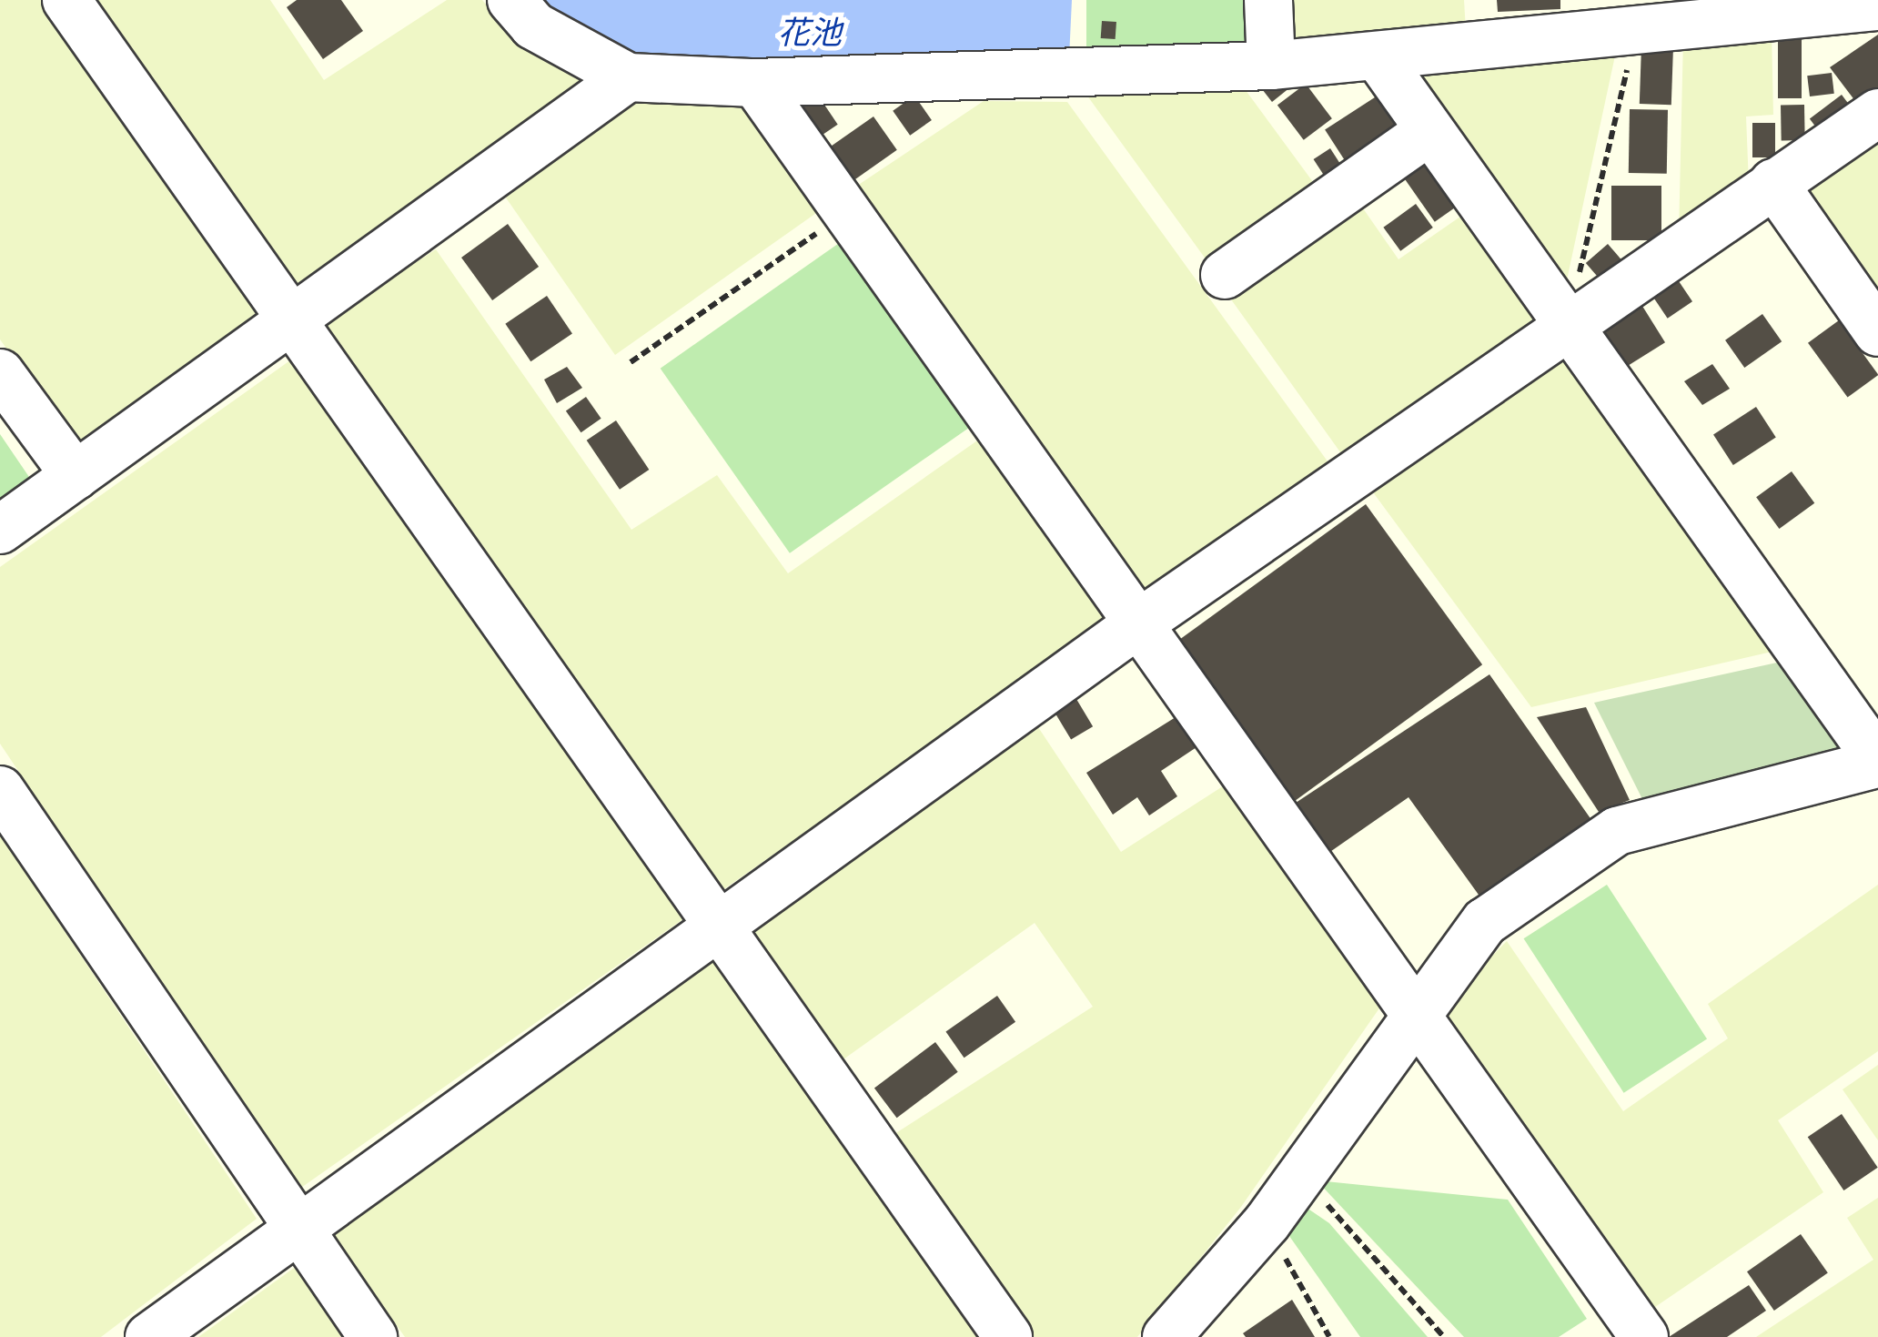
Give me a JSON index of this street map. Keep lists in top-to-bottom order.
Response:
{
  "water": ["花池"]
}
